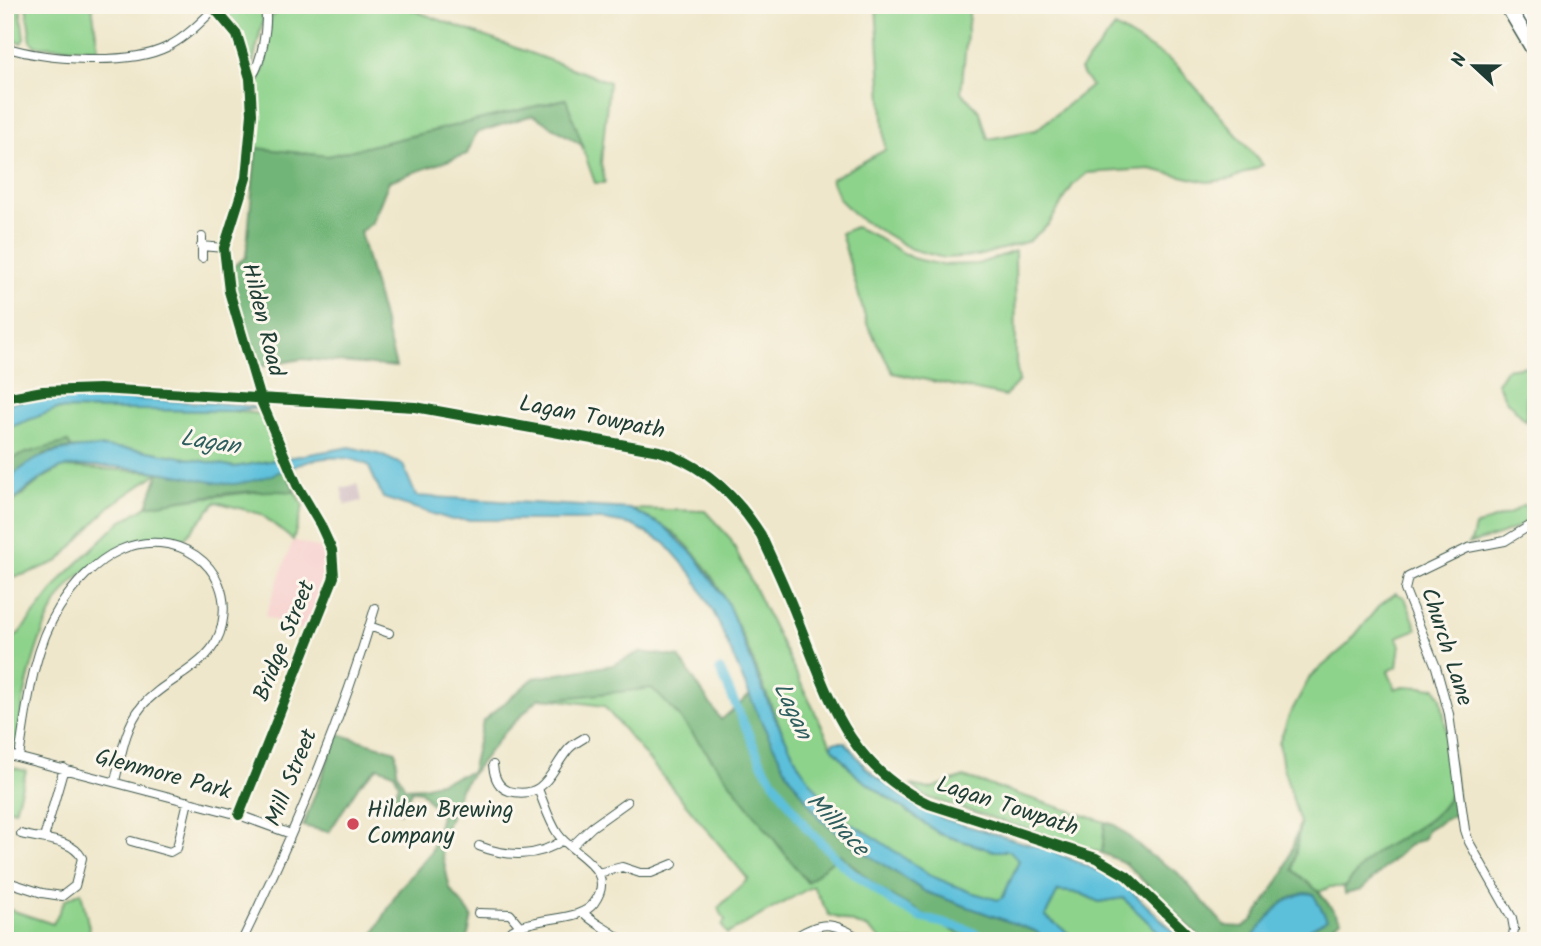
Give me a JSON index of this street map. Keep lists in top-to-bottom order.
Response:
{
  "streets": {
    "street": [
      "Hilden Road",
      "Bridge Street",
      "Church Lane",
      "Glenmore Park",
      "Mill Street"
    ],
    "cycle path": ["Lagan Towpath"]
  },
  "crossings": [
    ["Hilden Road", "Bridge Street"],
    ["Bridge Street", "Glenmore Park"],
    ["Glenmore Park", "Mill Street"]
  ],
  "water": ["Lagan", "Millrace"],
  "places": ["Hilden Brewing Company"],
  "north": "left"
}
